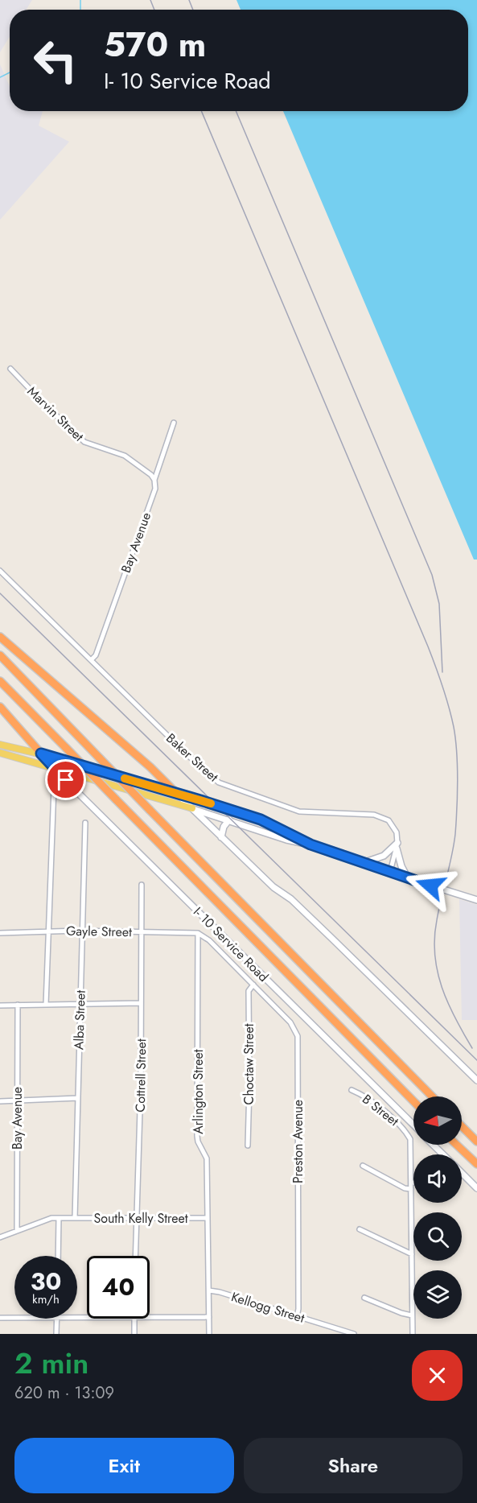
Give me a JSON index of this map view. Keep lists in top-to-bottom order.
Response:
{
  "streets": {
    "main road": ["I- 10 Service Road"],
    "street": [
      "Marvin Street",
      "Bay Avenue",
      "Baker Street",
      "Gayle Street",
      "Alba Street",
      "Choctaw Street",
      "Cottrell Street",
      "Arlington Street",
      "B Street",
      "Preston Avenue",
      "South Kelly Street",
      "Kellogg Street"
    ]
  },
  "crossings": [
    ["Marvin Street", "Bay Avenue"],
    ["Bay Avenue", "Baker Street"],
    ["Bay Avenue", "South Kelly Street"],
    ["Gayle Street", "Alba Street"],
    ["Gayle Street", "Cottrell Street"],
    ["Gayle Street", "Arlington Street"],
    ["Gayle Street", "Preston Avenue"],
    ["Alba Street", "South Kelly Street"],
    ["Choctaw Street", "Preston Avenue"],
    ["Cottrell Street", "South Kelly Street"],
    ["Arlington Street", "Preston Avenue"],
    ["Arlington Street", "South Kelly Street"],
    ["Arlington Street", "Kellogg Street"],
    ["Preston Avenue", "Kellogg Street"]
  ],
  "north": "left",
  "page": {
    "turn": ["570 m", "I- 10 Service Road"],
    "speed": "30 km/h",
    "limit": "40",
    "heading": ["2 min", "620 m · 13:09"],
    "buttons": ["Exit", "Share"]
  }
}
